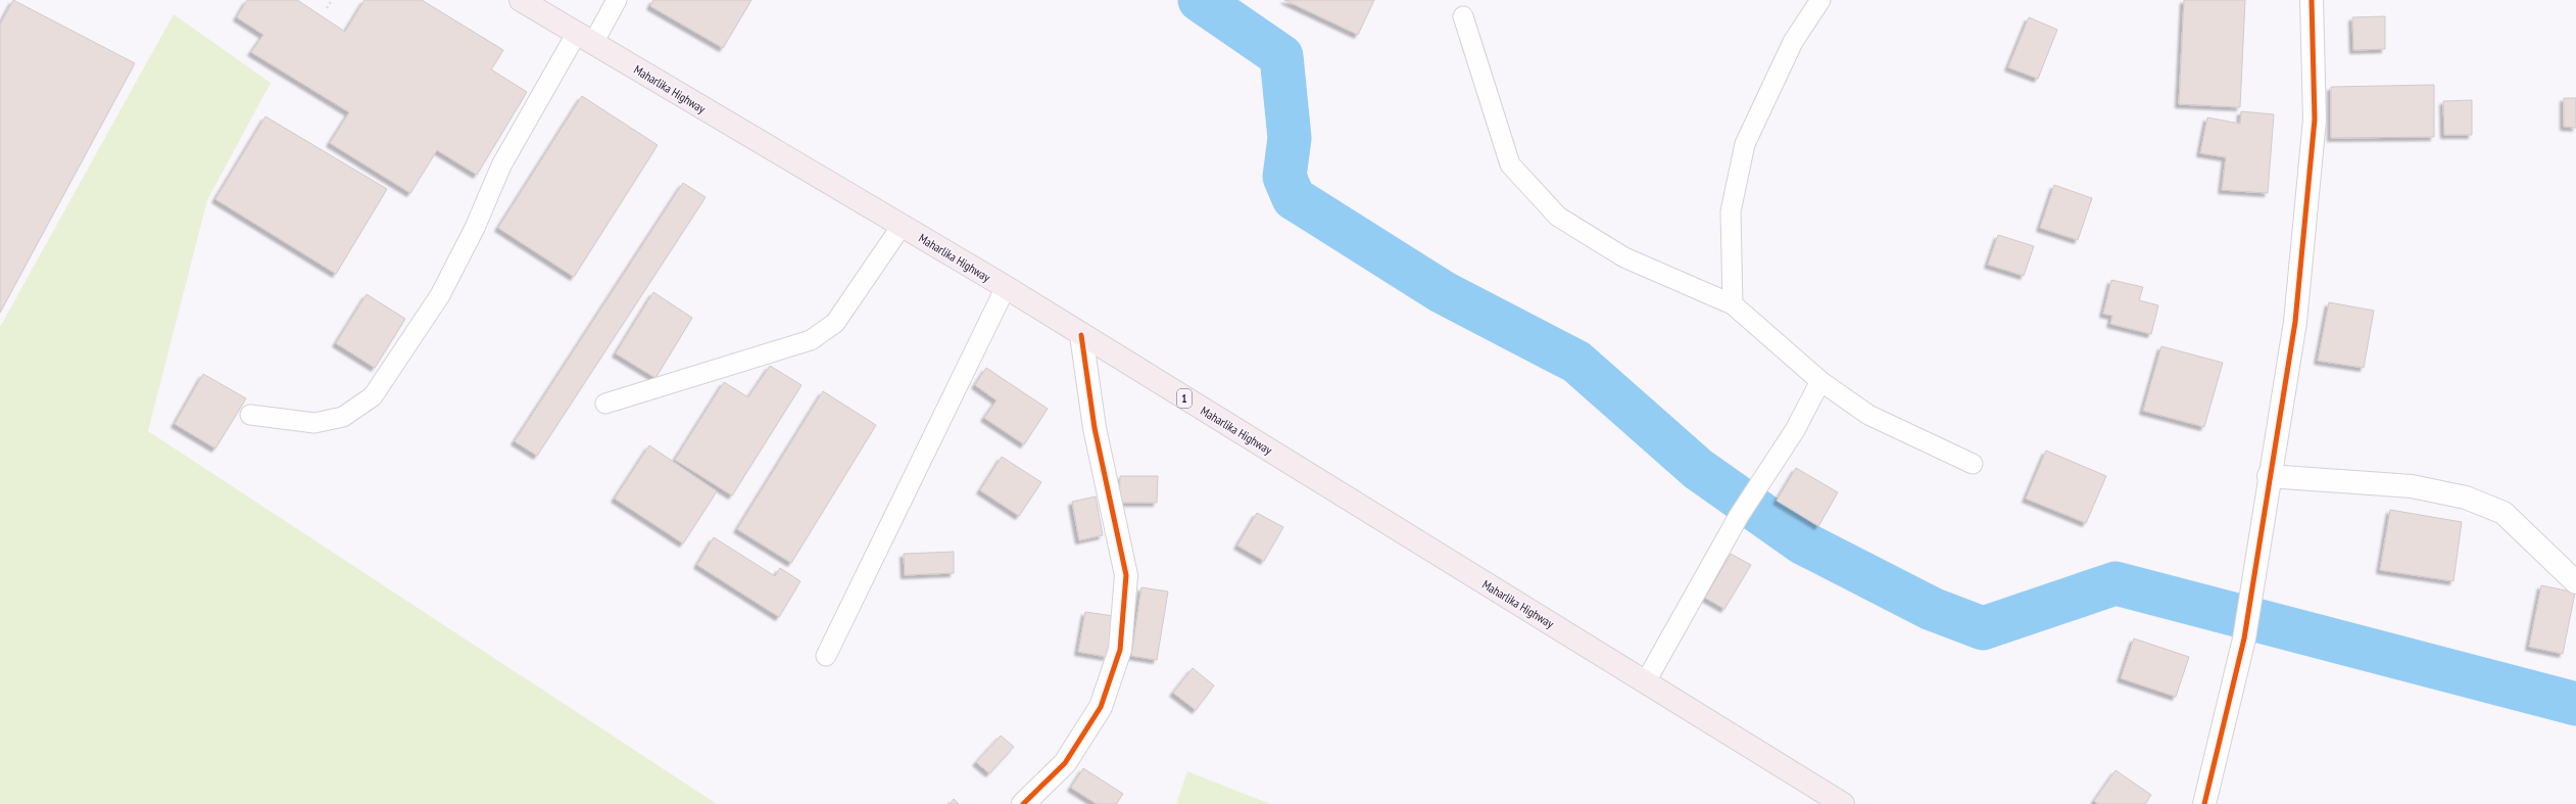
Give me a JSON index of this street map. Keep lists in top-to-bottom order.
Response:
{
  "streets": {
    "highway": ["Maharlika Highway", "1"]
  }
}
